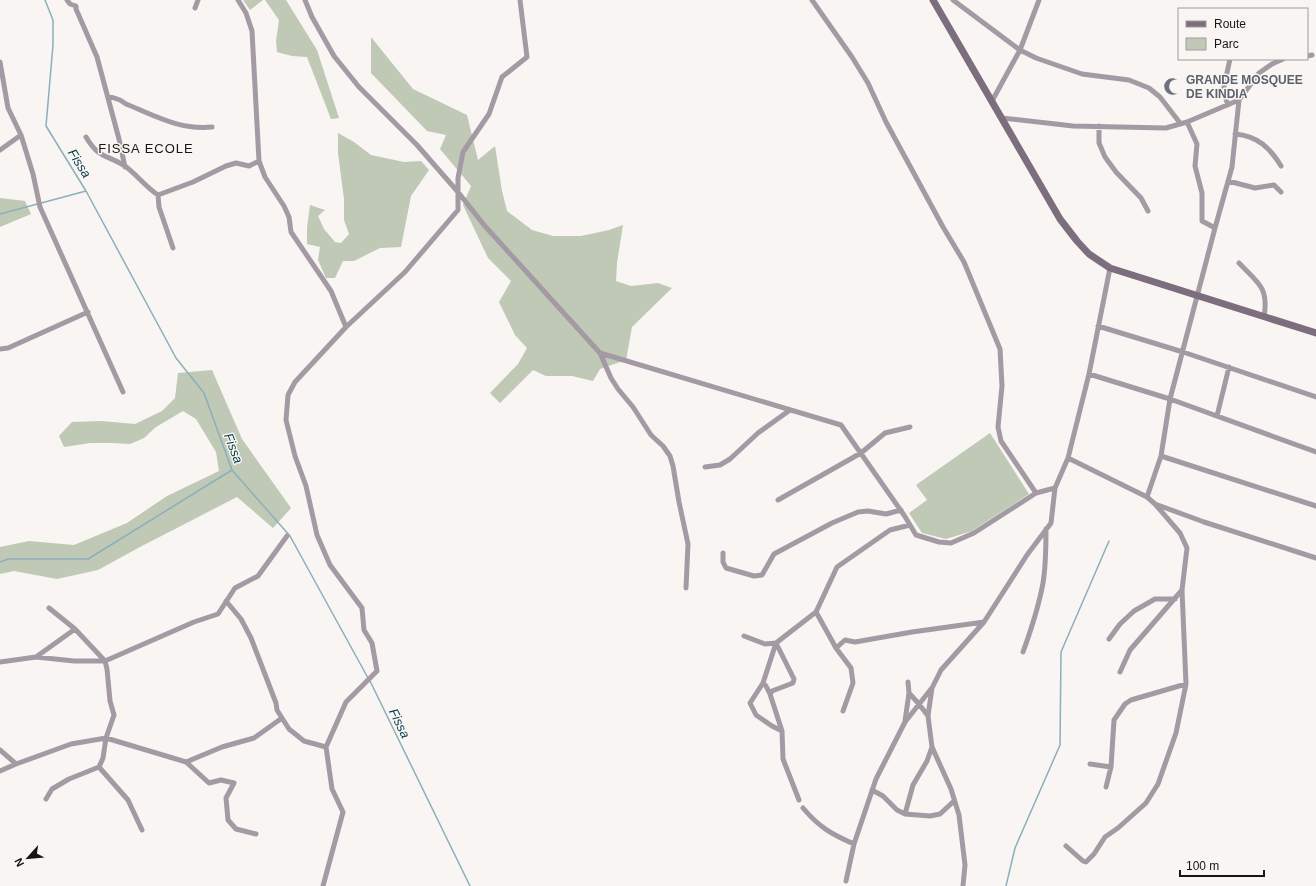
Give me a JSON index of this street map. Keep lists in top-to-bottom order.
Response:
{
  "districts": ["FISSA ECOLE"],
  "water": ["Fissa"],
  "places": {
    "mosque": ["GRANDE MOSQUEE DE KINDIA"]
  },
  "legend": ["Route", "Parc"],
  "scale_bar": "100 m",
  "north": "bottom left"
}
